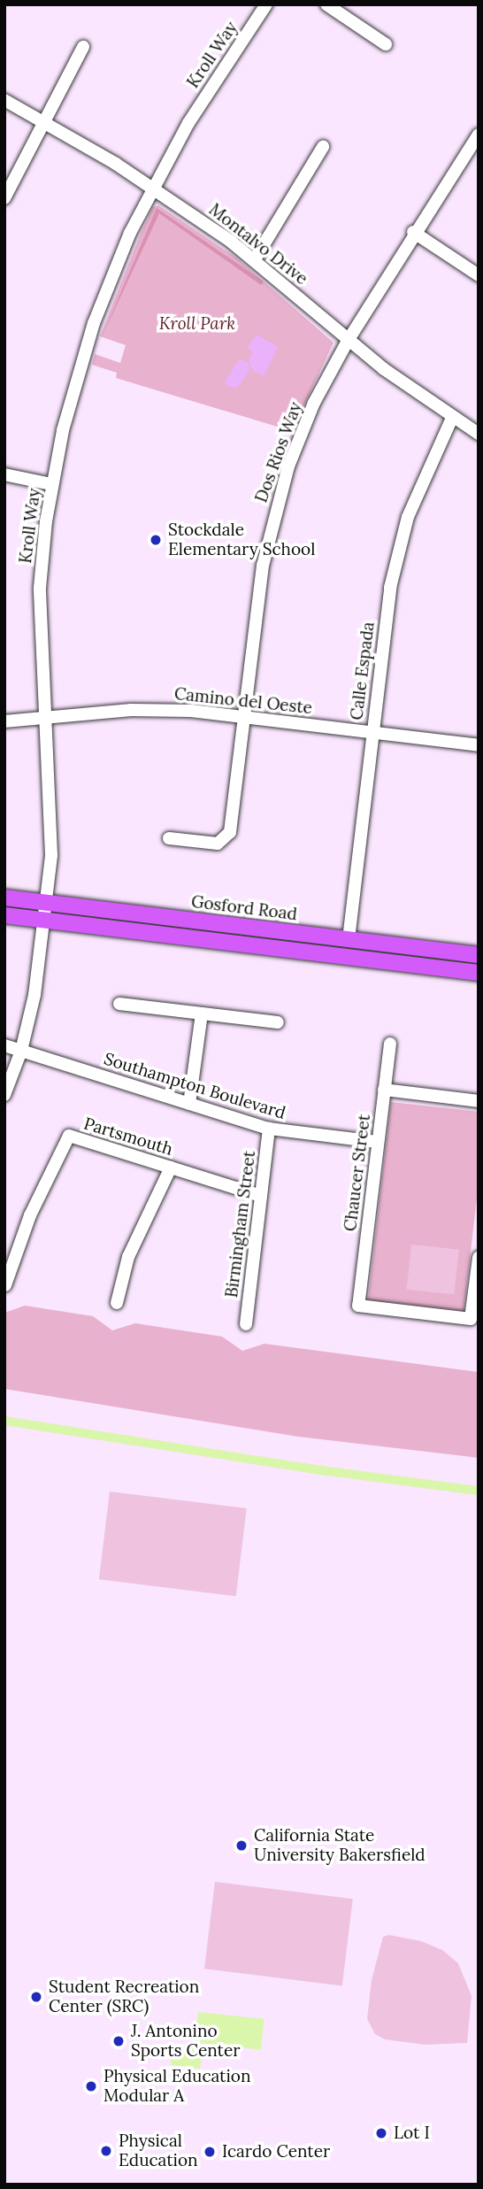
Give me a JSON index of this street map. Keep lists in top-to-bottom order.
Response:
{
  "streets": {
    "main road": ["Gosford Road"],
    "street": [
      "Kroll Way",
      "Montalvo Drive",
      "Dos Rios Way",
      "Calle Espada",
      "Camino del Oeste",
      "Southampton Boulevard",
      "Partsmouth",
      "Chaucer Street",
      "Birmingham Street"
    ]
  },
  "crossings": [
    ["Kroll Way", "Montalvo Drive"],
    ["Kroll Way", "Camino del Oeste"],
    ["Kroll Way", "Gosford Road"],
    ["Kroll Way", "Southampton Boulevard"],
    ["Montalvo Drive", "Dos Rios Way"],
    ["Montalvo Drive", "Calle Espada"],
    ["Dos Rios Way", "Camino del Oeste"],
    ["Calle Espada", "Camino del Oeste"],
    ["Calle Espada", "Gosford Road"],
    ["Southampton Boulevard", "Chaucer Street"],
    ["Southampton Boulevard", "Birmingham Street"],
    ["Partsmouth", "Birmingham Street"]
  ],
  "parks": ["Kroll Park"],
  "places": [
    "Stockdale Elementary School",
    "California State University Bakersfield",
    "Student Recreation Center (SRC)",
    "J. Antonino Sports Center",
    "Physical Education Modular A",
    "Lot I",
    "Physical Education",
    "Icardo Center"
  ]
}
